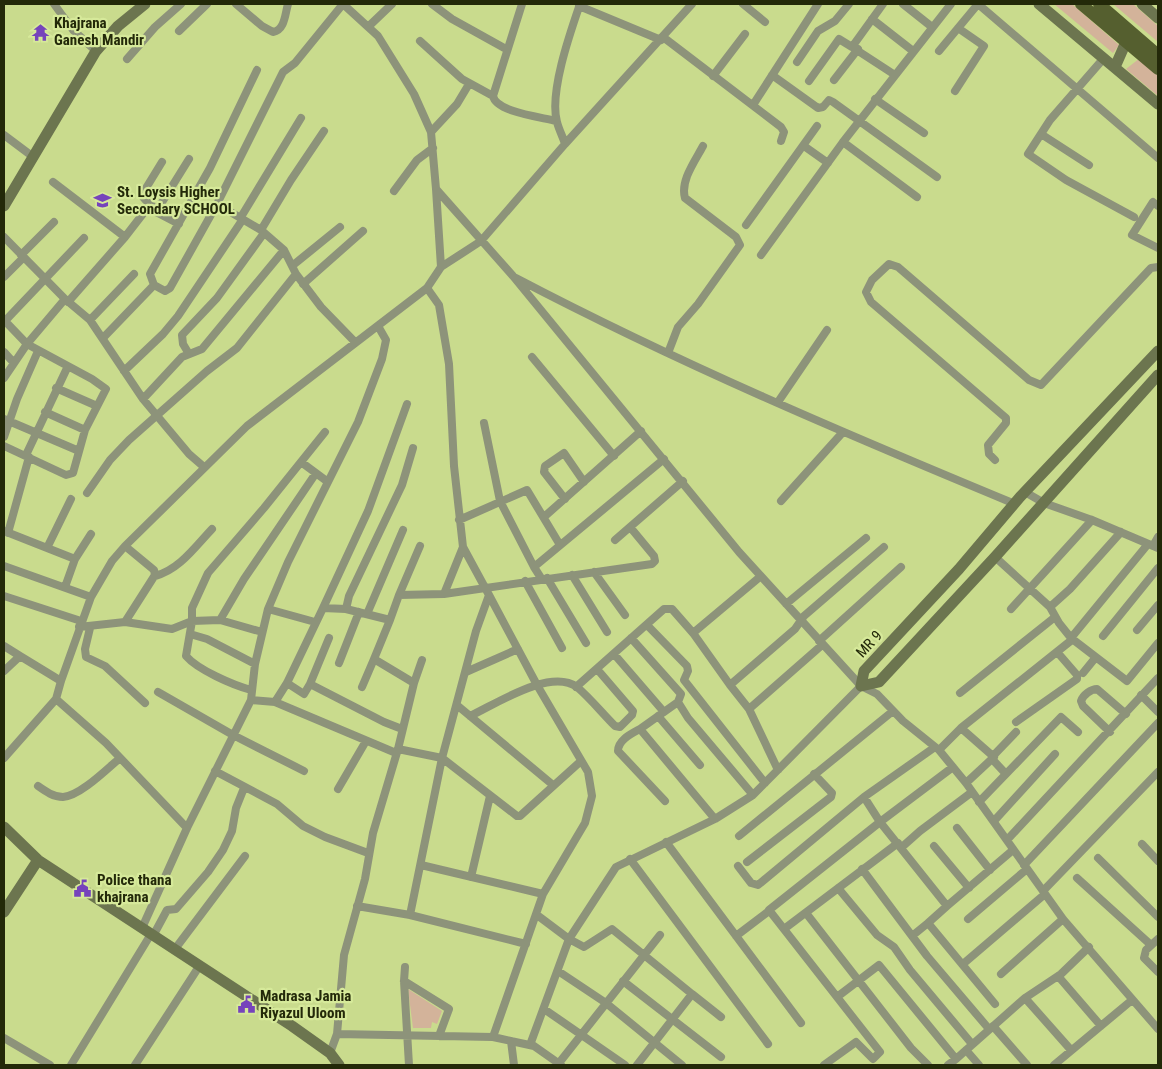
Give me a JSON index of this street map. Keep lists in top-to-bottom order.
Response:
{
  "streets": {
    "street": ["MR 9"]
  },
  "places": {
    "temple": ["Khajrana Ganesh Mandir"],
    "school or university": ["St. Loysis Higher Secondary SCHOOL"],
    "public building": ["Police thana khajrana", "Madrasa Jamia Riyazul Uloom"]
  }
}
